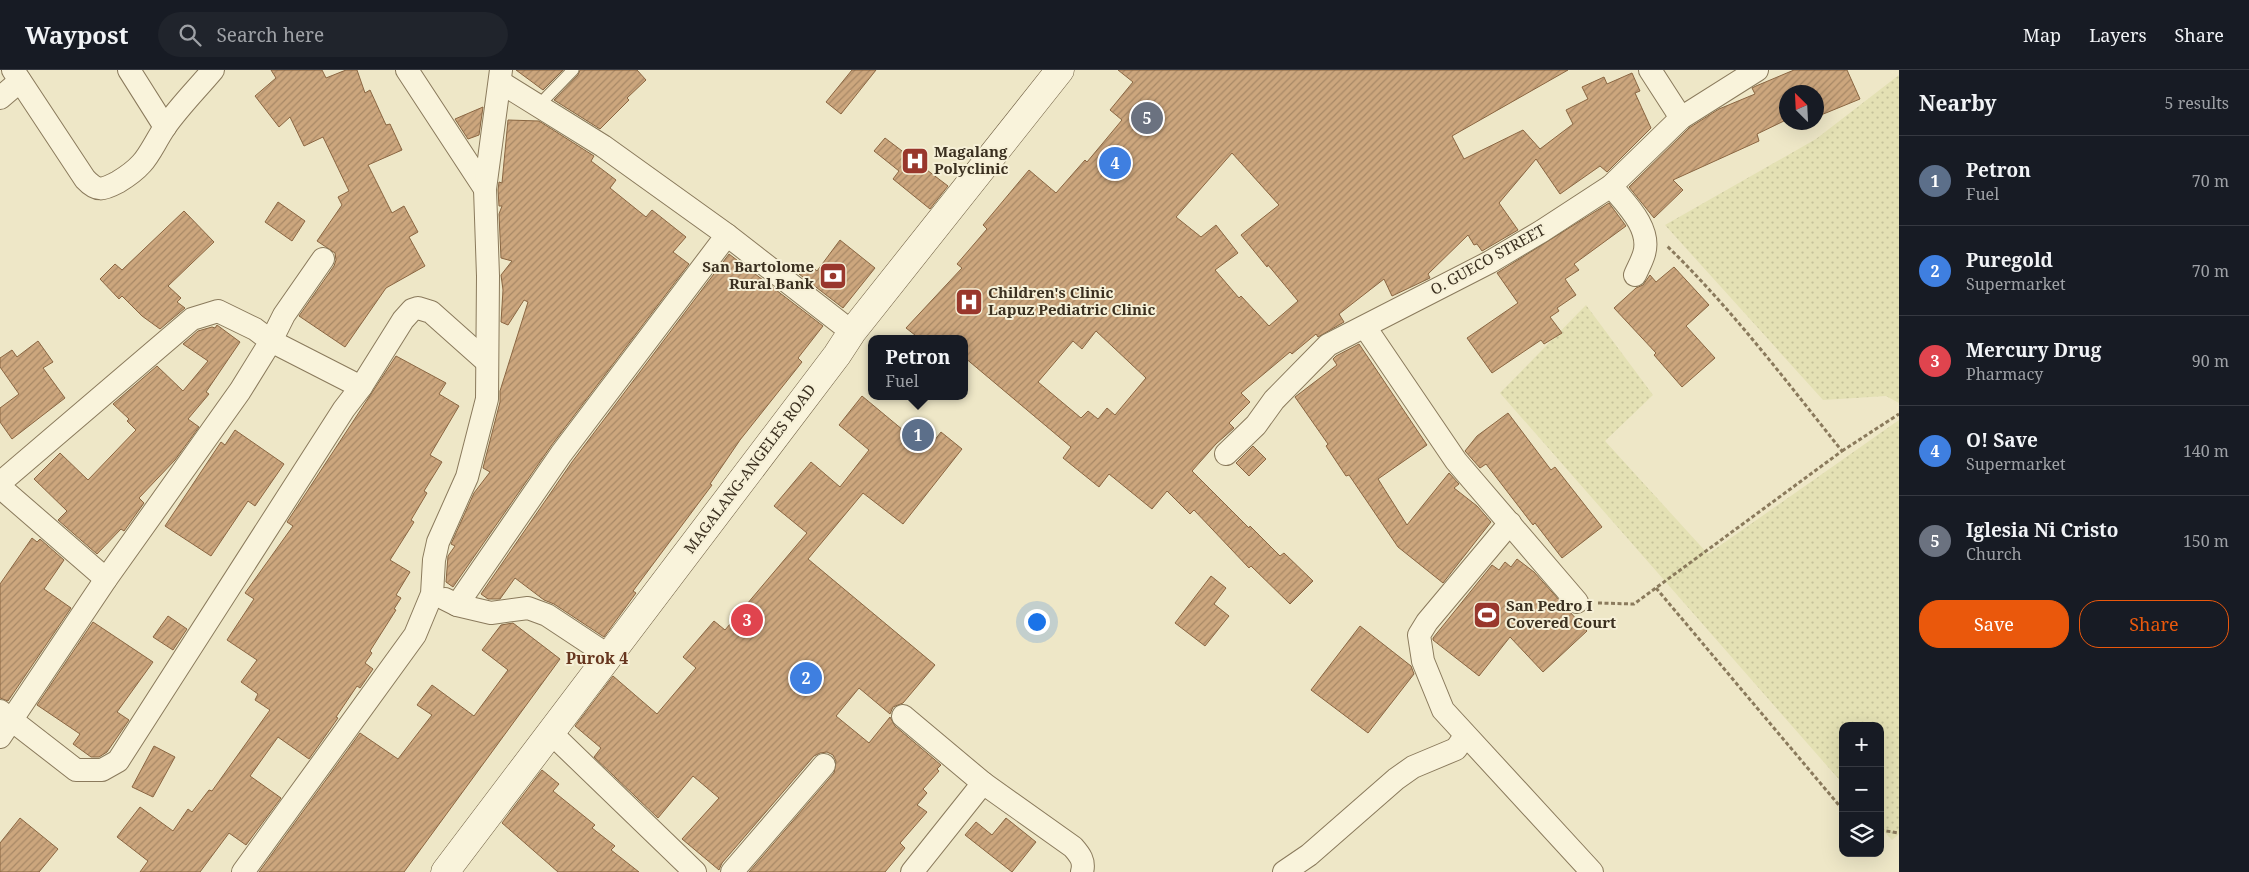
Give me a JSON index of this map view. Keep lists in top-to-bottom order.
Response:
{
  "streets": {
    "main road": ["MAGALANG-ANGELES ROAD"],
    "street": ["O. GUECO STREET"]
  },
  "districts": ["Purok 4"],
  "places": {
    "hospital": ["Magalang Polyclinic", "Children's Clinic Lapuz Pediatric Clinic"],
    "bank": ["San Bartolome Rural Bank"],
    "sports": ["San Pedro I Covered Court"]
  },
  "north": "top left",
  "page": {
    "header": "Waypost",
    "search": "Search here",
    "nav": ["Map", "Layers", "Share"],
    "heading": ["Nearby", "5 results"],
    "pins": [
      "5",
      "4",
      "1",
      "3",
      "2"
    ],
    "list": [
      {
        "mark": "1",
        "name": "Petron",
        "note": "Fuel",
        "value": "70 m"
      },
      {
        "mark": "2",
        "name": "Puregold",
        "note": "Supermarket",
        "value": "70 m"
      },
      {
        "mark": "3",
        "name": "Mercury Drug",
        "note": "Pharmacy",
        "value": "90 m"
      },
      {
        "mark": "4",
        "name": "O! Save",
        "note": "Supermarket",
        "value": "140 m"
      },
      {
        "mark": "5",
        "name": "Iglesia Ni Cristo",
        "note": "Church",
        "value": "150 m"
      }
    ],
    "popup": ["Petron", "Fuel"],
    "buttons": ["Save", "Share"],
    "map_buttons": ["+", "−"]
  }
}
